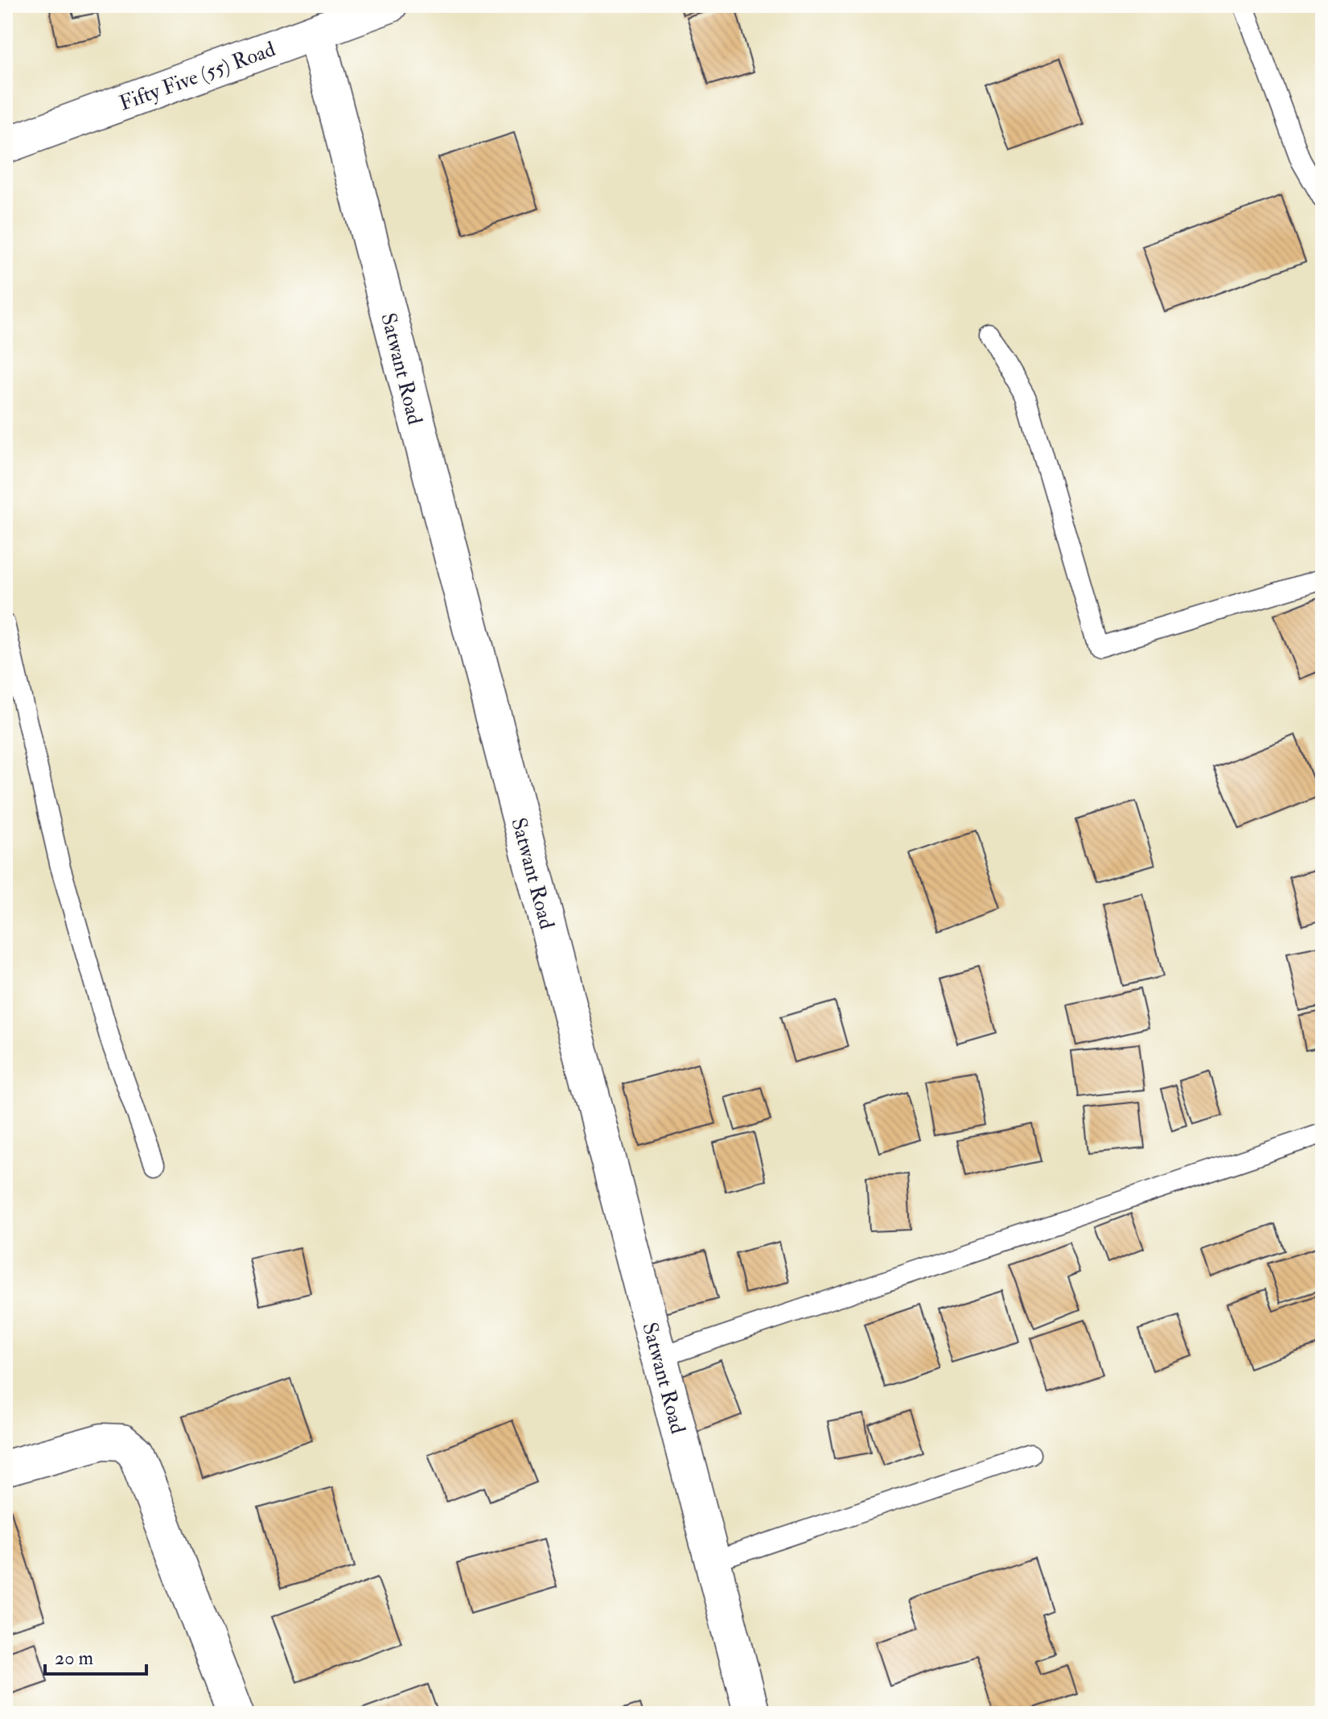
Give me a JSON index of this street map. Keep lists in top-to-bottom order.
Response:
{
  "streets": {
    "street": ["Fifty Five (55) Road", "Satwant Road"]
  },
  "crossings": [
    ["Fifty Five (55) Road", "Satwant Road"]
  ],
  "scale_bar": "20 m"
}
